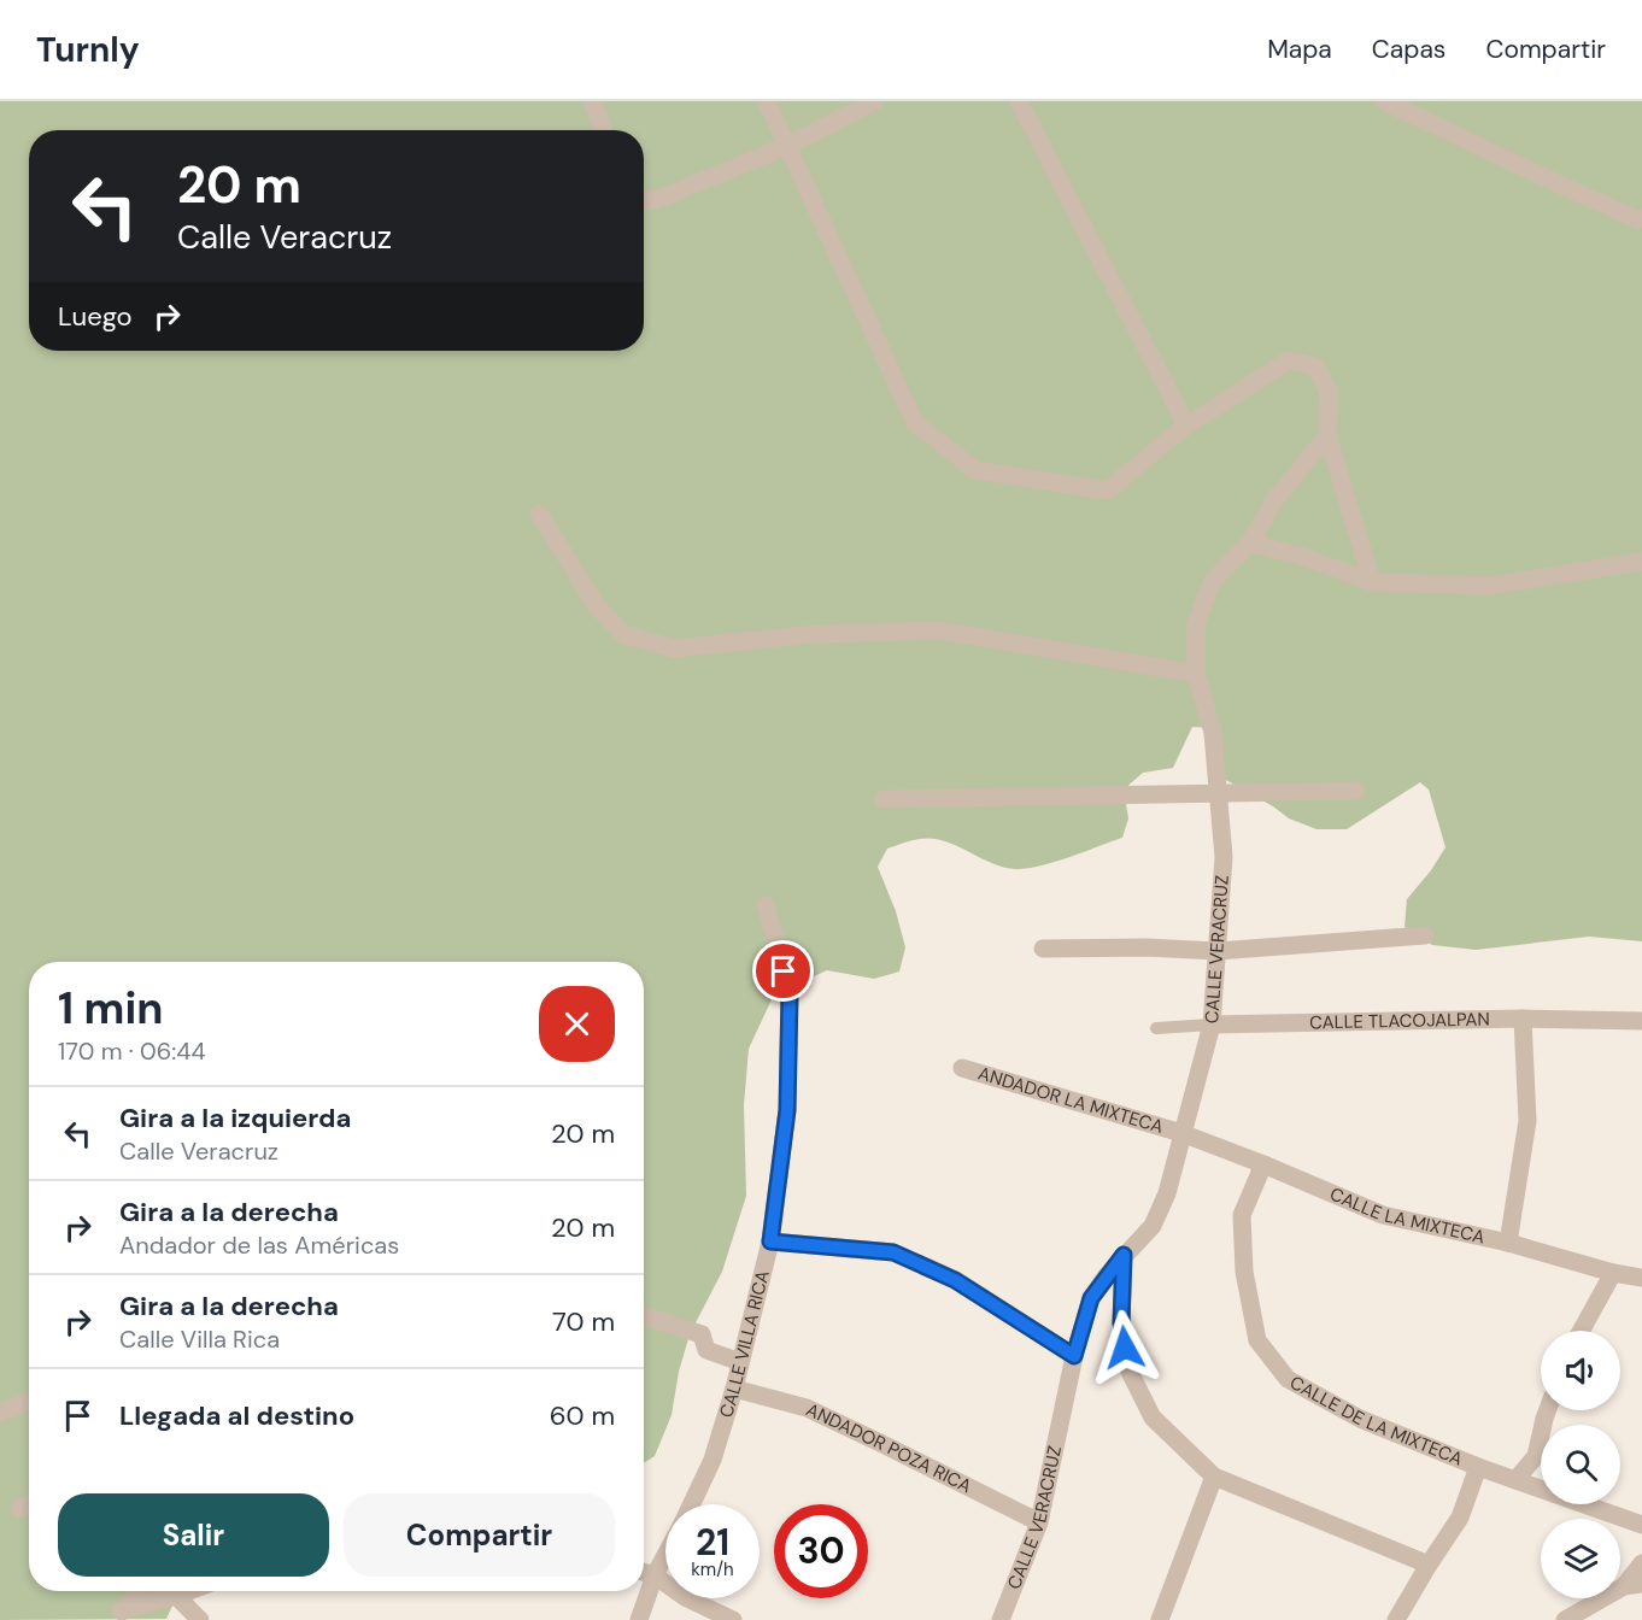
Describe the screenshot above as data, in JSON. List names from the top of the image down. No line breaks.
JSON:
{"streets":{"street":["CALLE VERACRUZ","CALLE TLACOJALPAN","ANDADOR LA MIXTECA","CALLE LA MIXTECA","CALLE VILLA RICA","CALLE DE LA MIXTECA","ANDADOR POZA RICA"]},"crossings":[["CALLE VERACRUZ","CALLE TLACOJALPAN"],["CALLE VERACRUZ","ANDADOR LA MIXTECA"],["CALLE VERACRUZ","CALLE LA MIXTECA"],["CALLE VERACRUZ","ANDADOR POZA RICA"],["ANDADOR LA MIXTECA","CALLE LA MIXTECA"],["CALLE LA MIXTECA","CALLE DE LA MIXTECA"],["CALLE VILLA RICA","ANDADOR POZA RICA"]],"page":{"header":"Turnly","nav":["Mapa","Capas","Compartir"],"turn":["20 m","Calle Veracruz"],"then":"Luego","heading":["1 min","170 m · 06:44"],"list":[{"name":"Gira a la izquierda","note":"Calle Veracruz","value":"20 m"},{"name":"Gira a la derecha","note":"Andador de las Américas","value":"20 m"},{"name":"Gira a la derecha","note":"Calle Villa Rica","value":"70 m"},{"name":"Llegada al destino","value":"60 m"}],"buttons":["Salir","Compartir"],"speed":"21 km/h","limit":"30"}}
